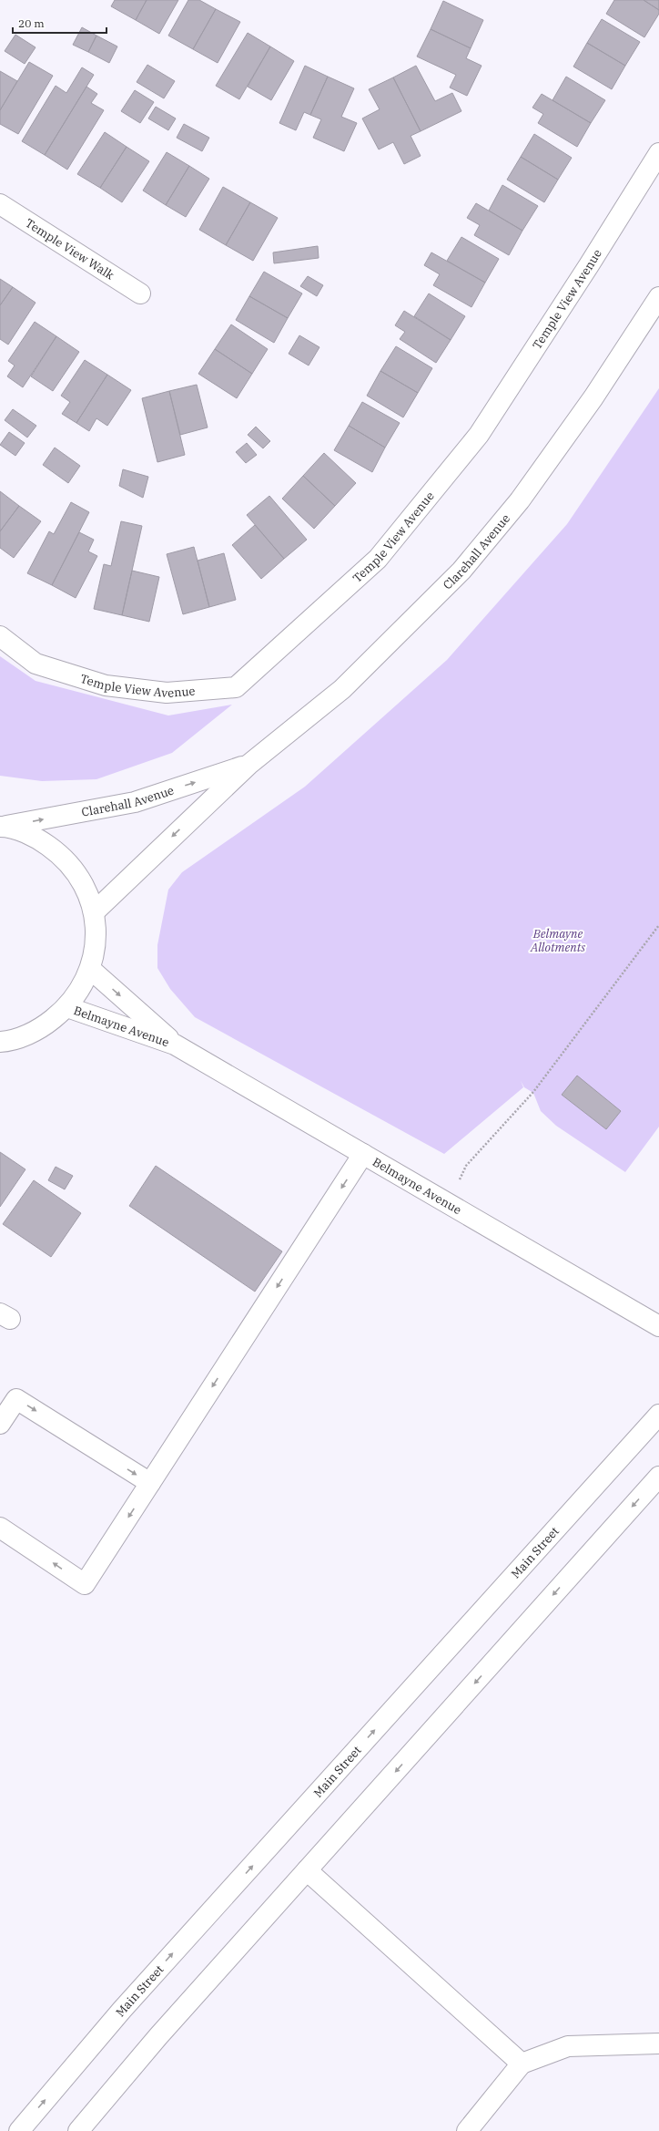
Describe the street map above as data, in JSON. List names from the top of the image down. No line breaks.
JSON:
{"streets":{"street":["Temple View Walk","Temple View Avenue","Clarehall Avenue","Belmayne Avenue","Main Street"]},"parks":["Belmayne Allotments"],"scale_bar":"20 m"}
